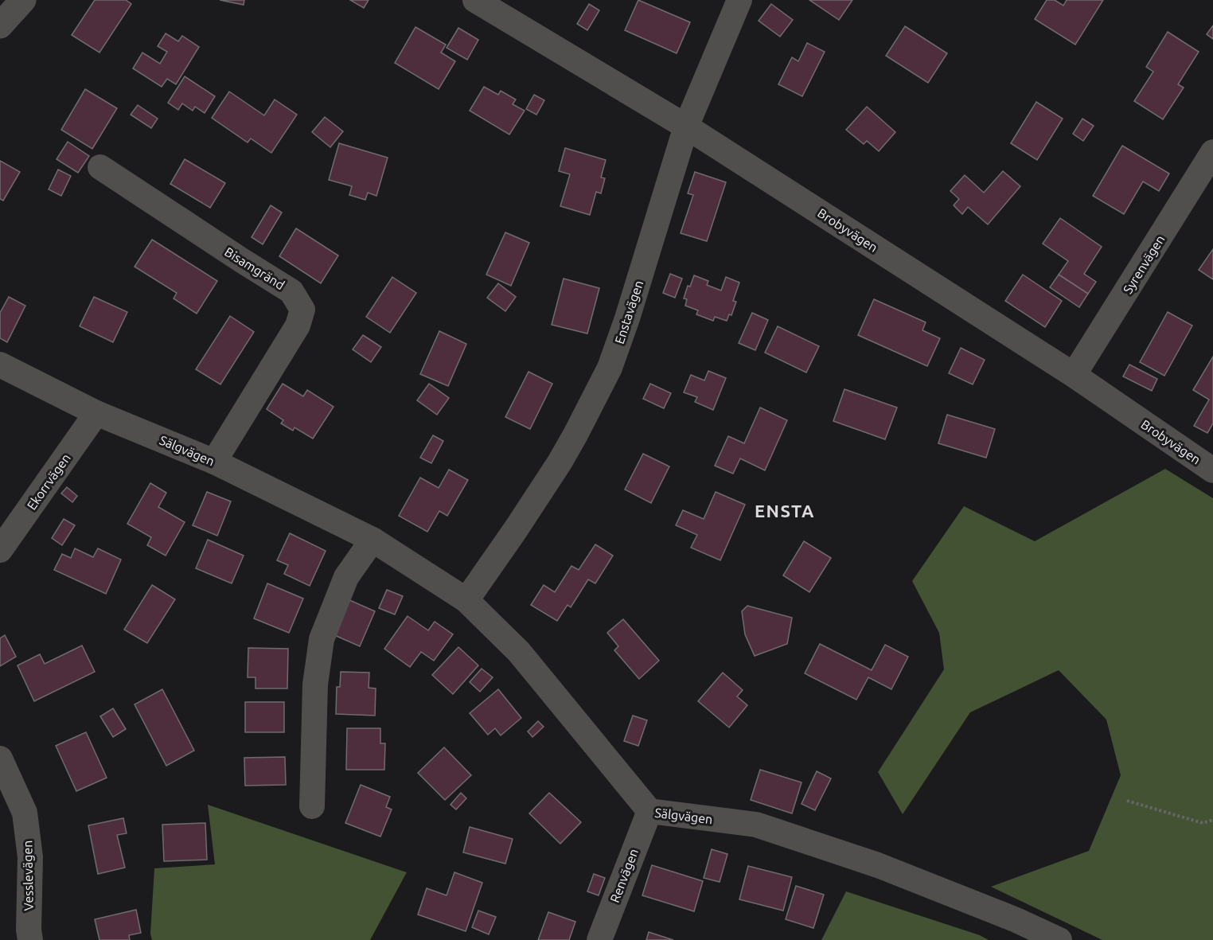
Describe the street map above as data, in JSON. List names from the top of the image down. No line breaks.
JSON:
{"streets":{"street":["Brobyvägen","Syrenvägen","Bisamgränd","Enstavägen","Sälgvägen","Ekorrvägen","Vesslevägen","Renvägen"]},"crossings":[["Brobyvägen","Syrenvägen"],["Brobyvägen","Enstavägen"],["Bisamgränd","Sälgvägen"],["Enstavägen","Sälgvägen"],["Sälgvägen","Ekorrvägen"],["Sälgvägen","Renvägen"]],"districts":["ENSTA"]}
